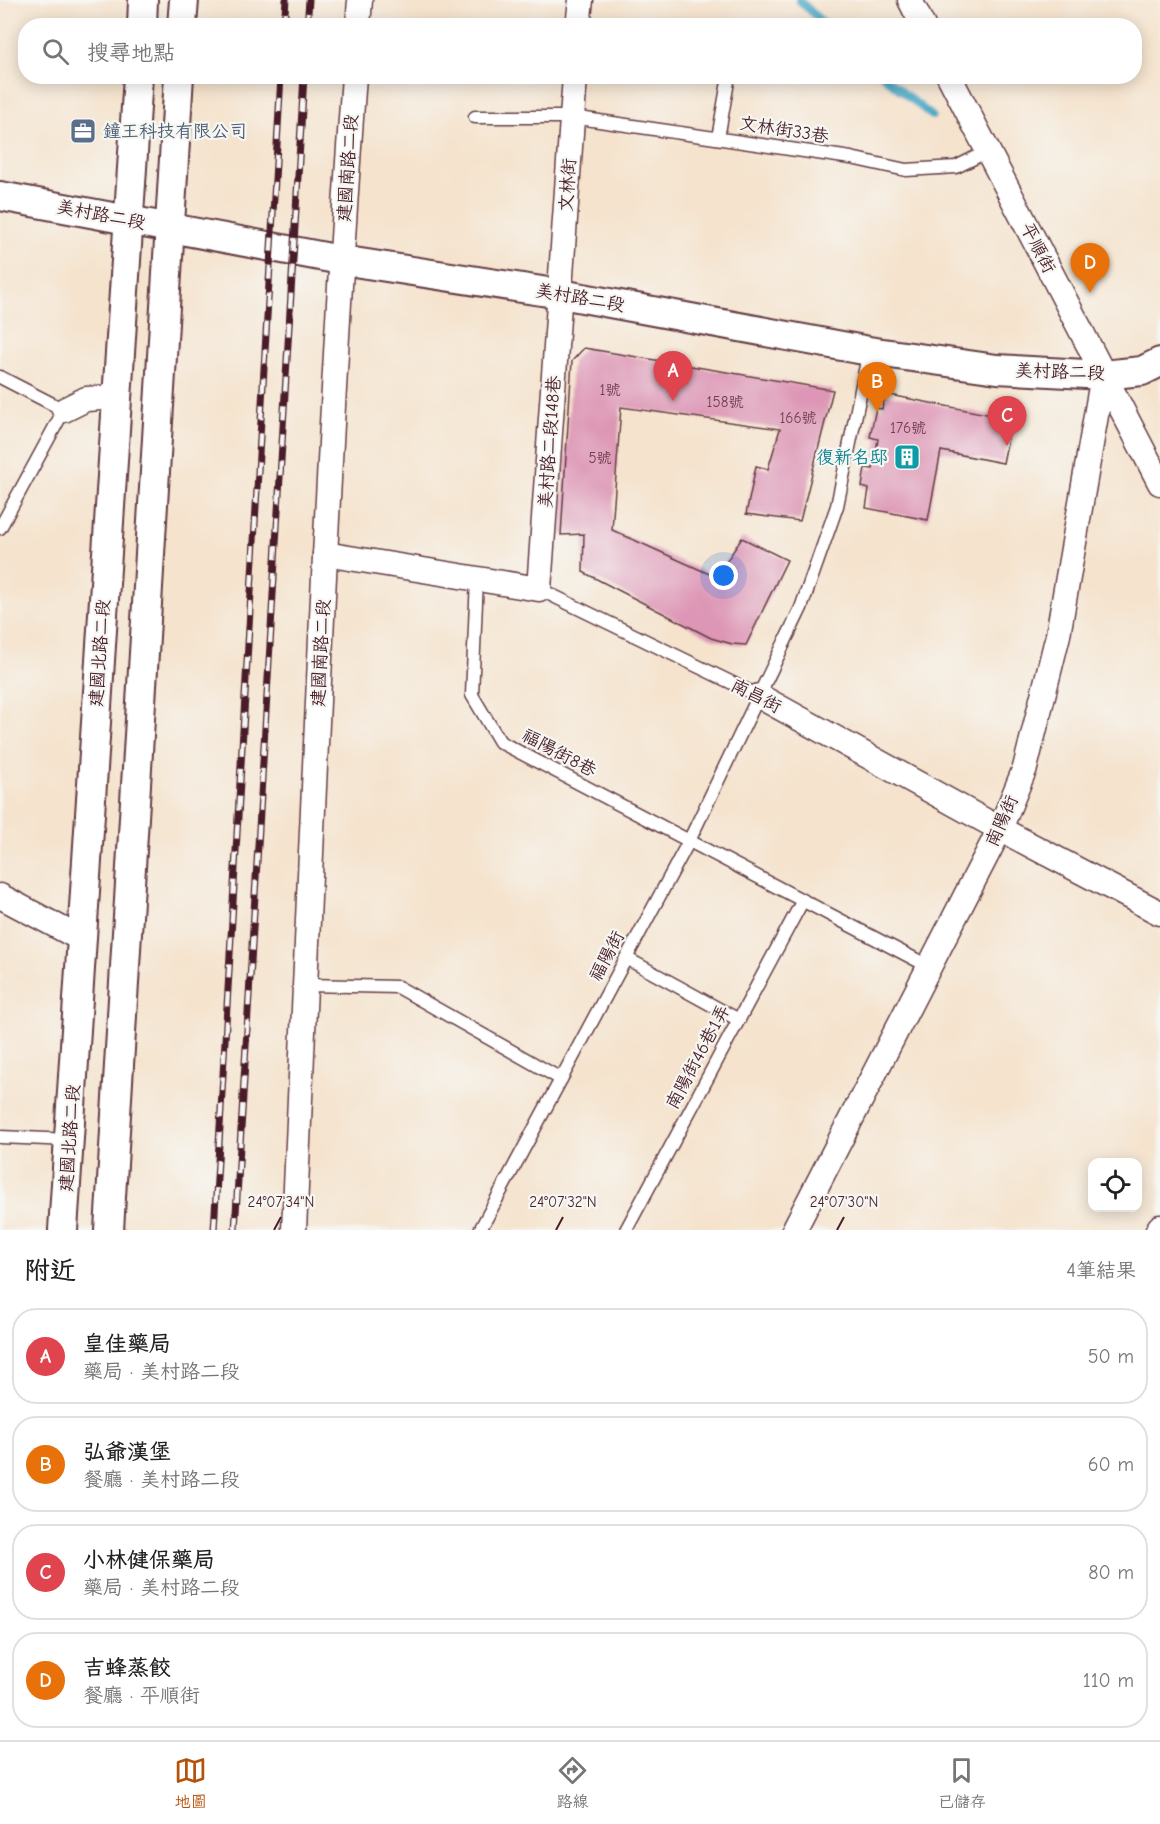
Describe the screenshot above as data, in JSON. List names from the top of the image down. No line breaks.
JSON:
{"streets":{"street":["建國南路二段","文林街","美村路二段","平順街","美村路二段148巷","建國北路二段","南昌街","南陽街"],"lane":["文林街33巷","福陽街8巷","福陽街","南陽街46巷1弄"]},"crossings":[["文林街33巷","文林街"],["文林街33巷","平順街"],["建國南路二段","美村路二段"],["建國南路二段","南昌街"],["文林街","美村路二段"],["文林街","美村路二段148巷"],["美村路二段","平順街"],["美村路二段","美村路二段148巷"],["美村路二段","建國北路二段"],["美村路二段","南陽街"],["美村路二段","福陽街"],["平順街","南陽街"],["美村路二段148巷","南昌街"],["南昌街","福陽街8巷"],["南昌街","南陽街"],["南昌街","福陽街"],["福陽街8巷","南陽街"],["福陽街8巷","福陽街"],["福陽街8巷","南陽街46巷1弄"]],"places":{"office":["鐘王科技有限公司"],"building":["復新名邸"]},"house_numbers":["1號","158號","166號","176號","5號"],"page":{"search":"搜尋地點","pins":["D","A","B","C"],"heading":["附近","4筆結果"],"list":[{"mark":"A","name":"皇佳藥局","note":"藥局 · 美村路二段","value":"50 m"},{"mark":"B","name":"弘爺漢堡","note":"餐廳 · 美村路二段","value":"60 m"},{"mark":"C","name":"小林健保藥局","note":"藥局 · 美村路二段","value":"80 m"},{"mark":"D","name":"吉蜂蒸餃","note":"餐廳 · 平順街","value":"110 m"}],"nav":["地圖","路線","已儲存"]},"coordinates":["24°07'34\"N","24°07'32\"N","24°07'30\"N"]}
